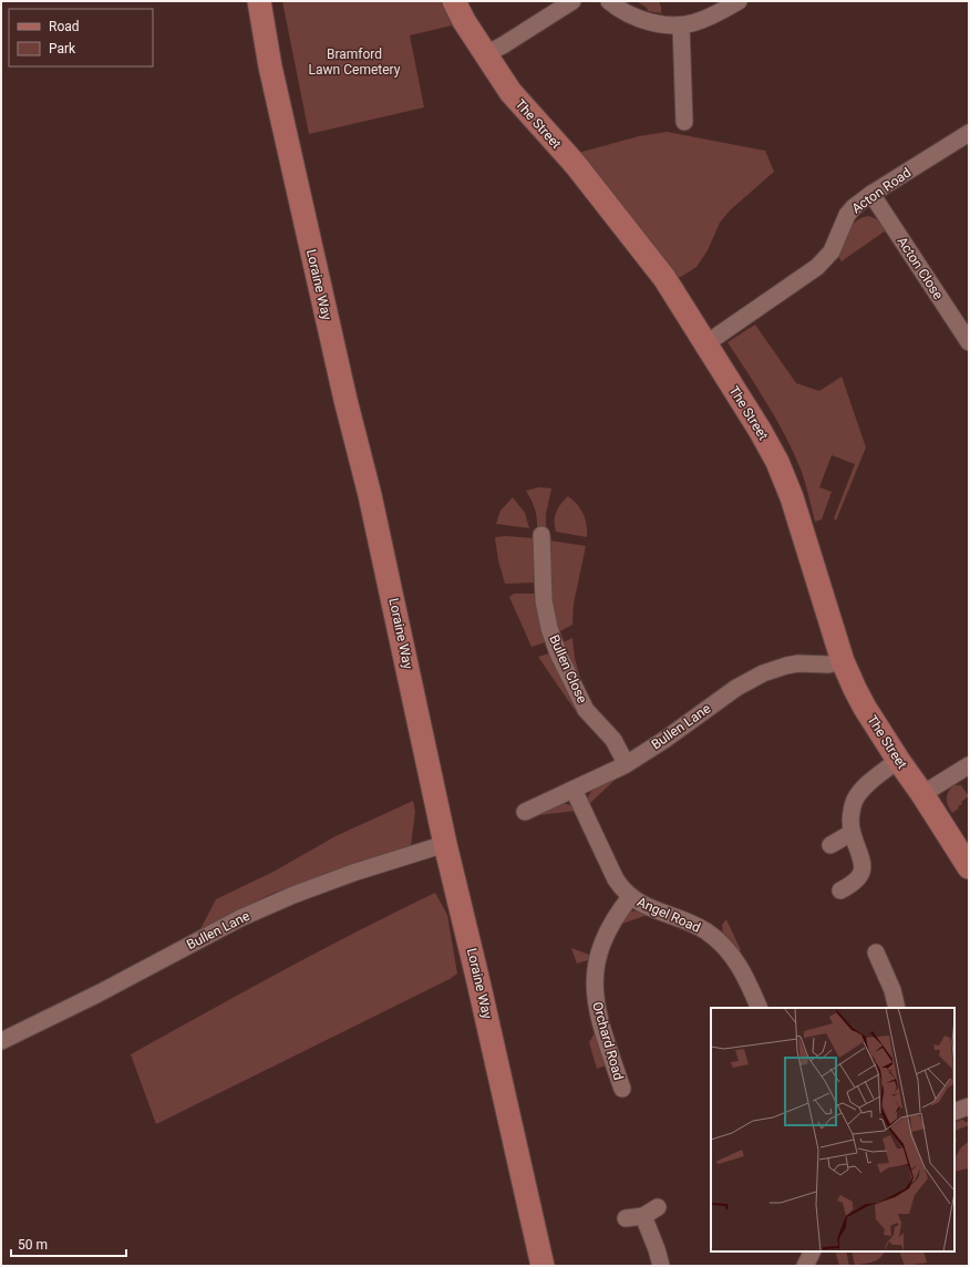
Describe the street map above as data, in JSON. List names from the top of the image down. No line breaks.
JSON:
{"streets":{"main road":["The Street","Loraine Way"],"street":["Acton Road","Acton Close","Bullen Close","Bullen Lane","Angel Road","Orchard Road"]},"crossings":[["The Street","Acton Road"],["The Street","Bullen Lane"],["Acton Road","Acton Close"],["Loraine Way","Bullen Lane"],["Bullen Close","Bullen Lane"],["Bullen Lane","Angel Road"],["Angel Road","Orchard Road"]],"parks":["Bramford Lawn Cemetery"],"legend":["Road","Park"],"scale_bar":"50 m"}
